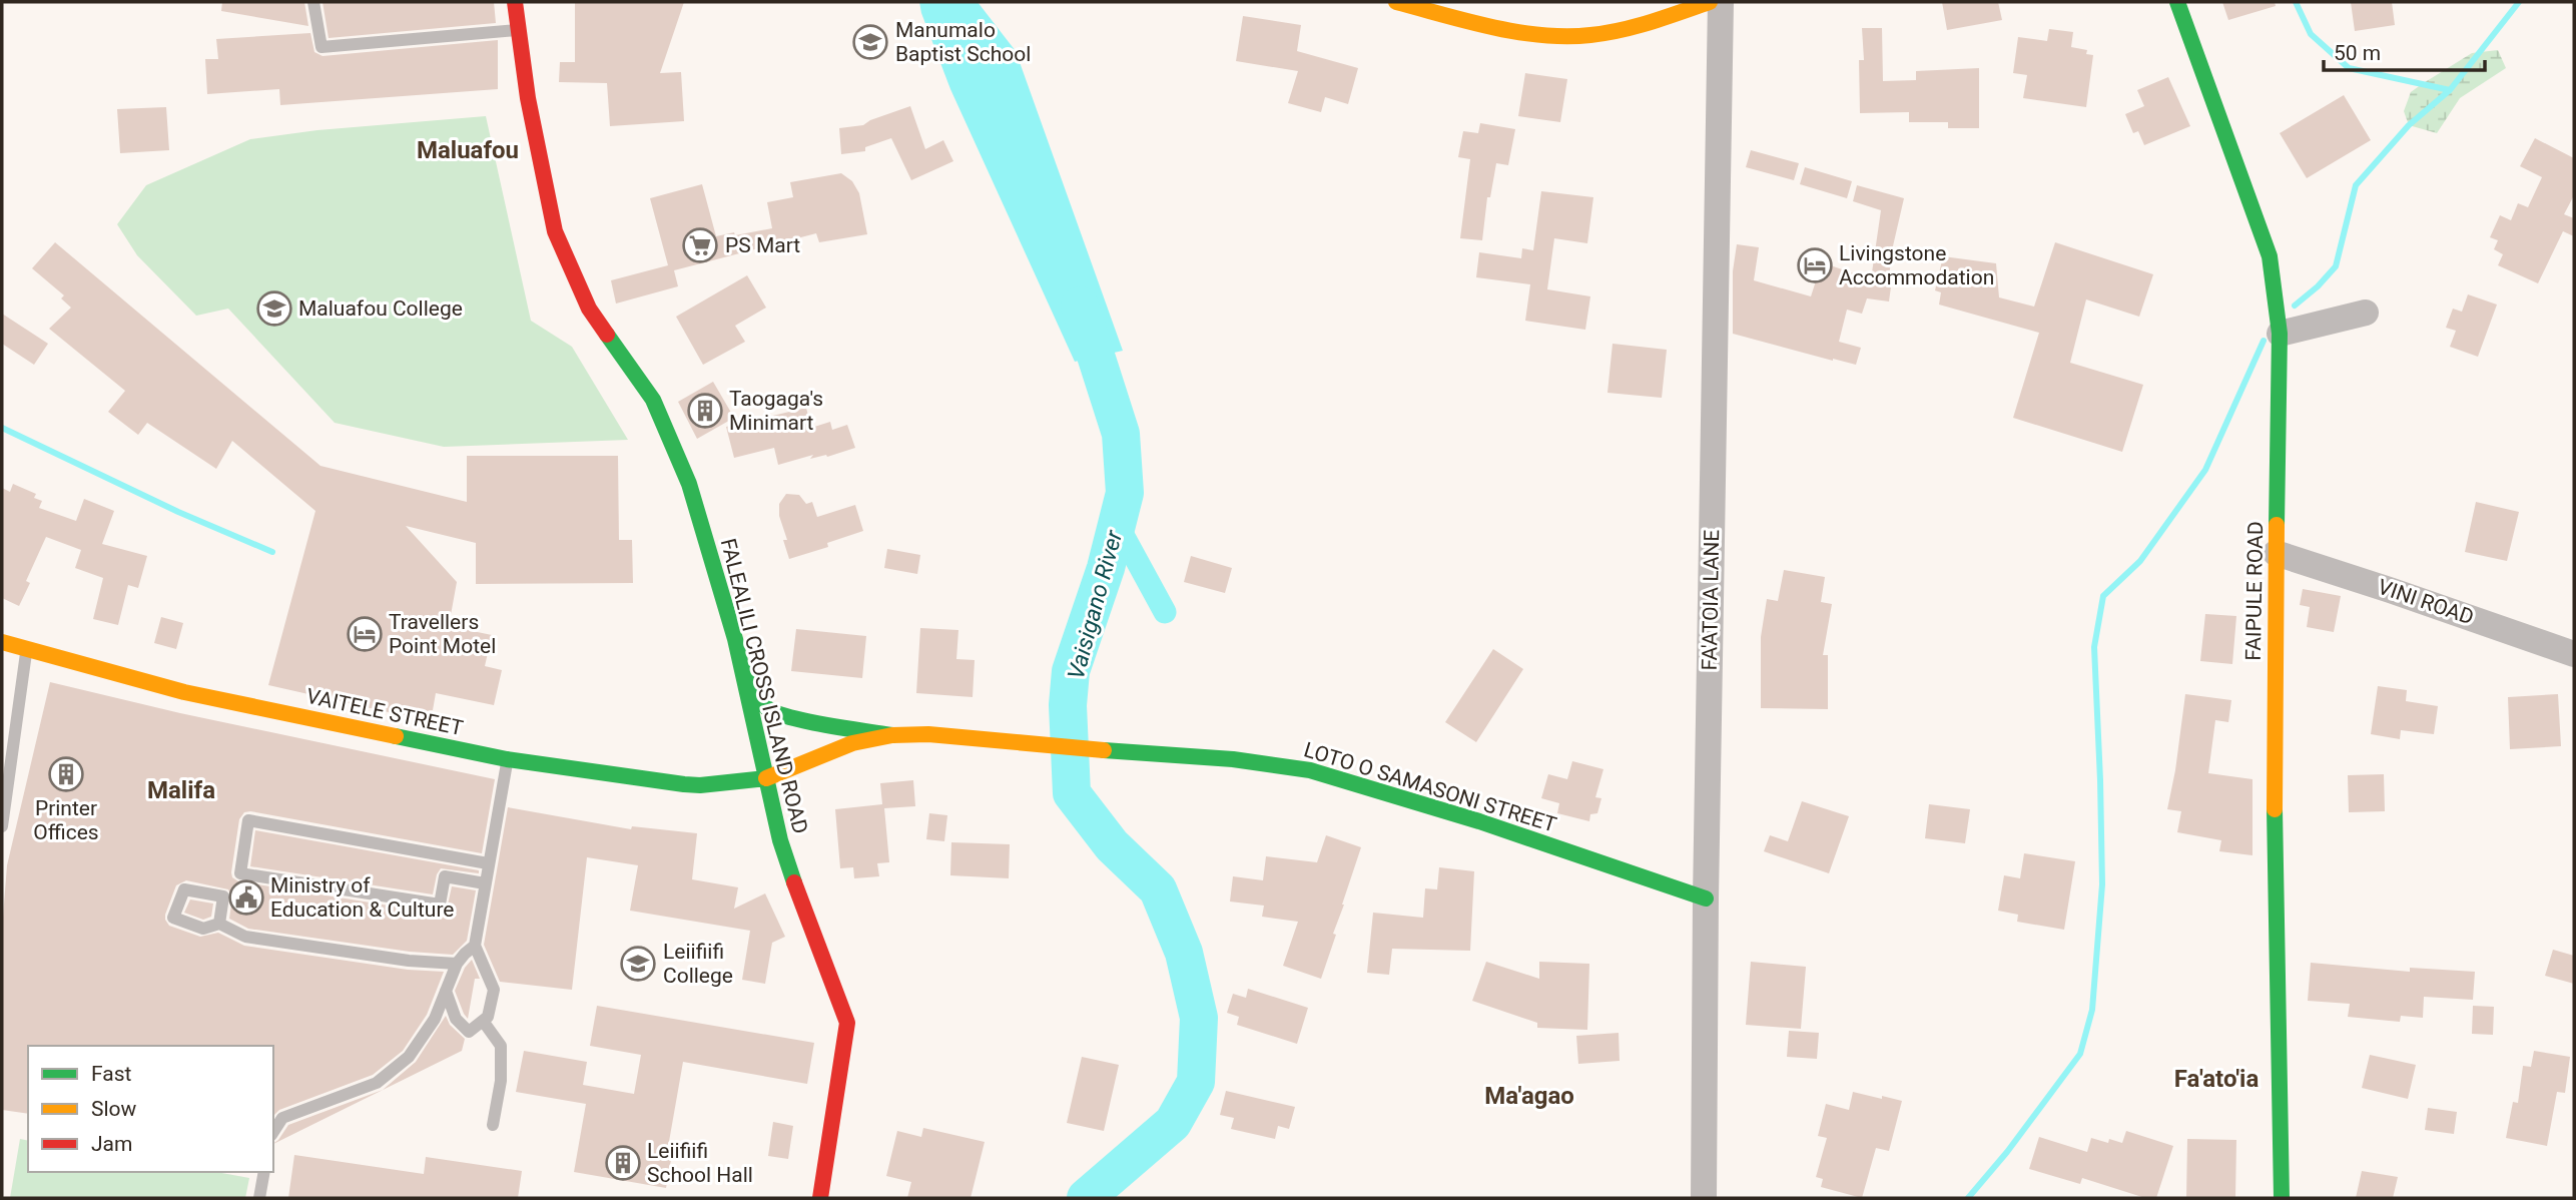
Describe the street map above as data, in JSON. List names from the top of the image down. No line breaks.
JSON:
{"streets":{"main road":["FAIPULE ROAD","FALEALILI CROSS ISLAND ROAD","VAITELE STREET","LOTO O SAMASONI STREET"],"street":["FA'ATOIA LANE","VINI ROAD"]},"crossings":[["FAIPULE ROAD","VINI ROAD"],["FA'ATOIA LANE","LOTO O SAMASONI STREET"],["FALEALILI CROSS ISLAND ROAD","VAITELE STREET"]],"districts":["Maluafou","Malifa","Fa'ato'ia","Ma'agao"],"water":["Vaisigano River"],"places":{"school or university":["Manumalo Baptist School","Maluafou College","Leiifiifi College"],"supermarket":["PS Mart"],"hotel":["Livingstone Accommodation","Travellers Point Motel"],"building":["Taogaga's Minimart","Printer Offices","Leiifiifi School Hall"],"public building":["Ministry of Education & Culture"]},"legend":["Fast","Slow","Jam"],"scale_bar":"50 m"}
